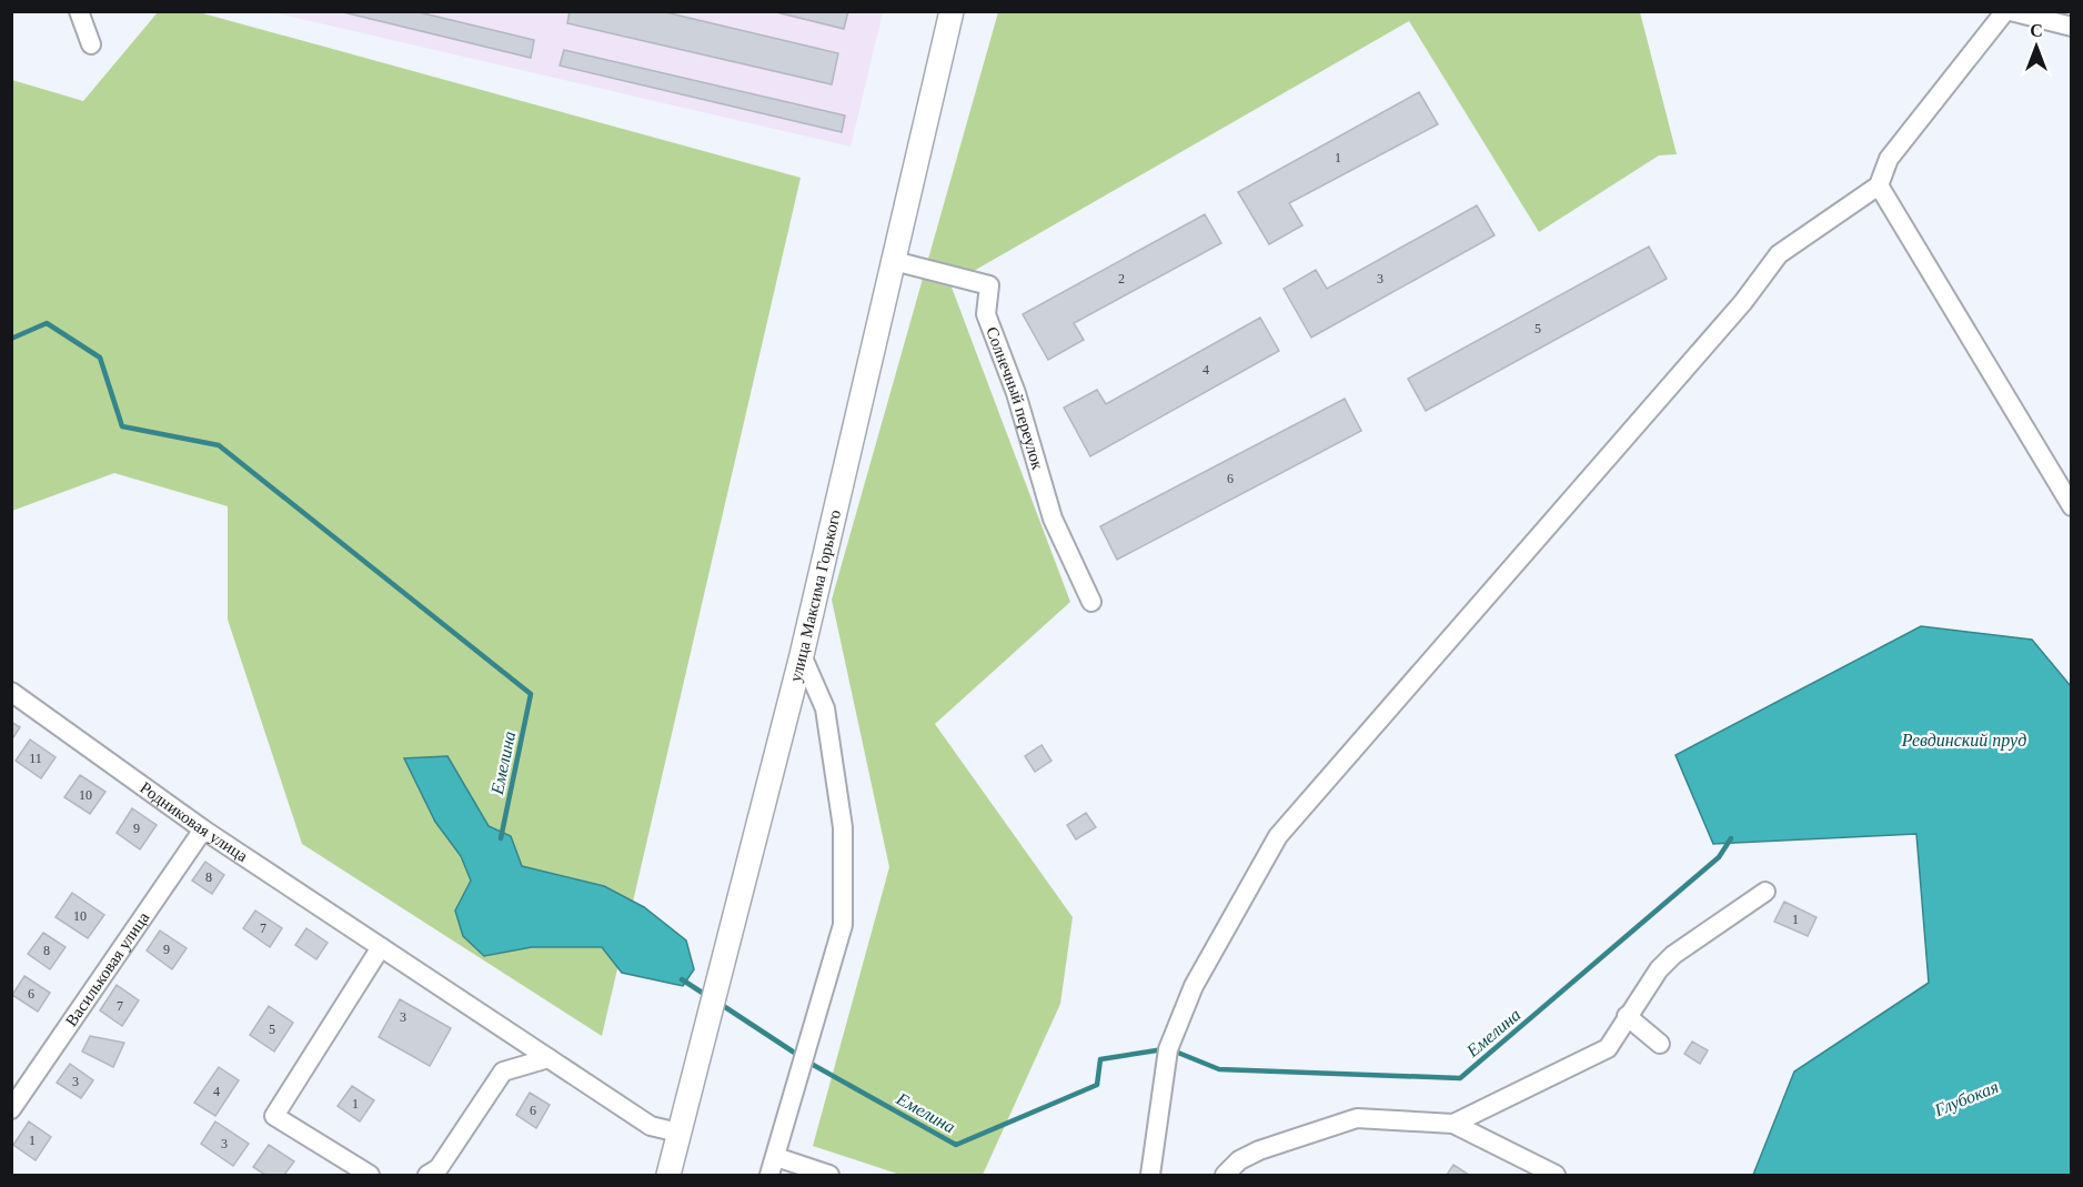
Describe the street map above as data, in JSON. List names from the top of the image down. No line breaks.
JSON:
{"streets":{"main road":["улица Максима Горького"],"street":["Солнечный переулок","Родниковая улица","Васильковая улица"]},"crossings":[["Солнечный переулок","улица Максима Горького"],["улица Максима Горького","Родниковая улица"],["Родниковая улица","Васильковая улица"]],"water":["Ревдинский пруд","Емелина","Глубокая"],"house_numbers":["1","2","3","5","4","6","11","10","9","8","10","1","7","9","8","6","7","3","5","3","4","1","6","1","3"],"north":"top"}
